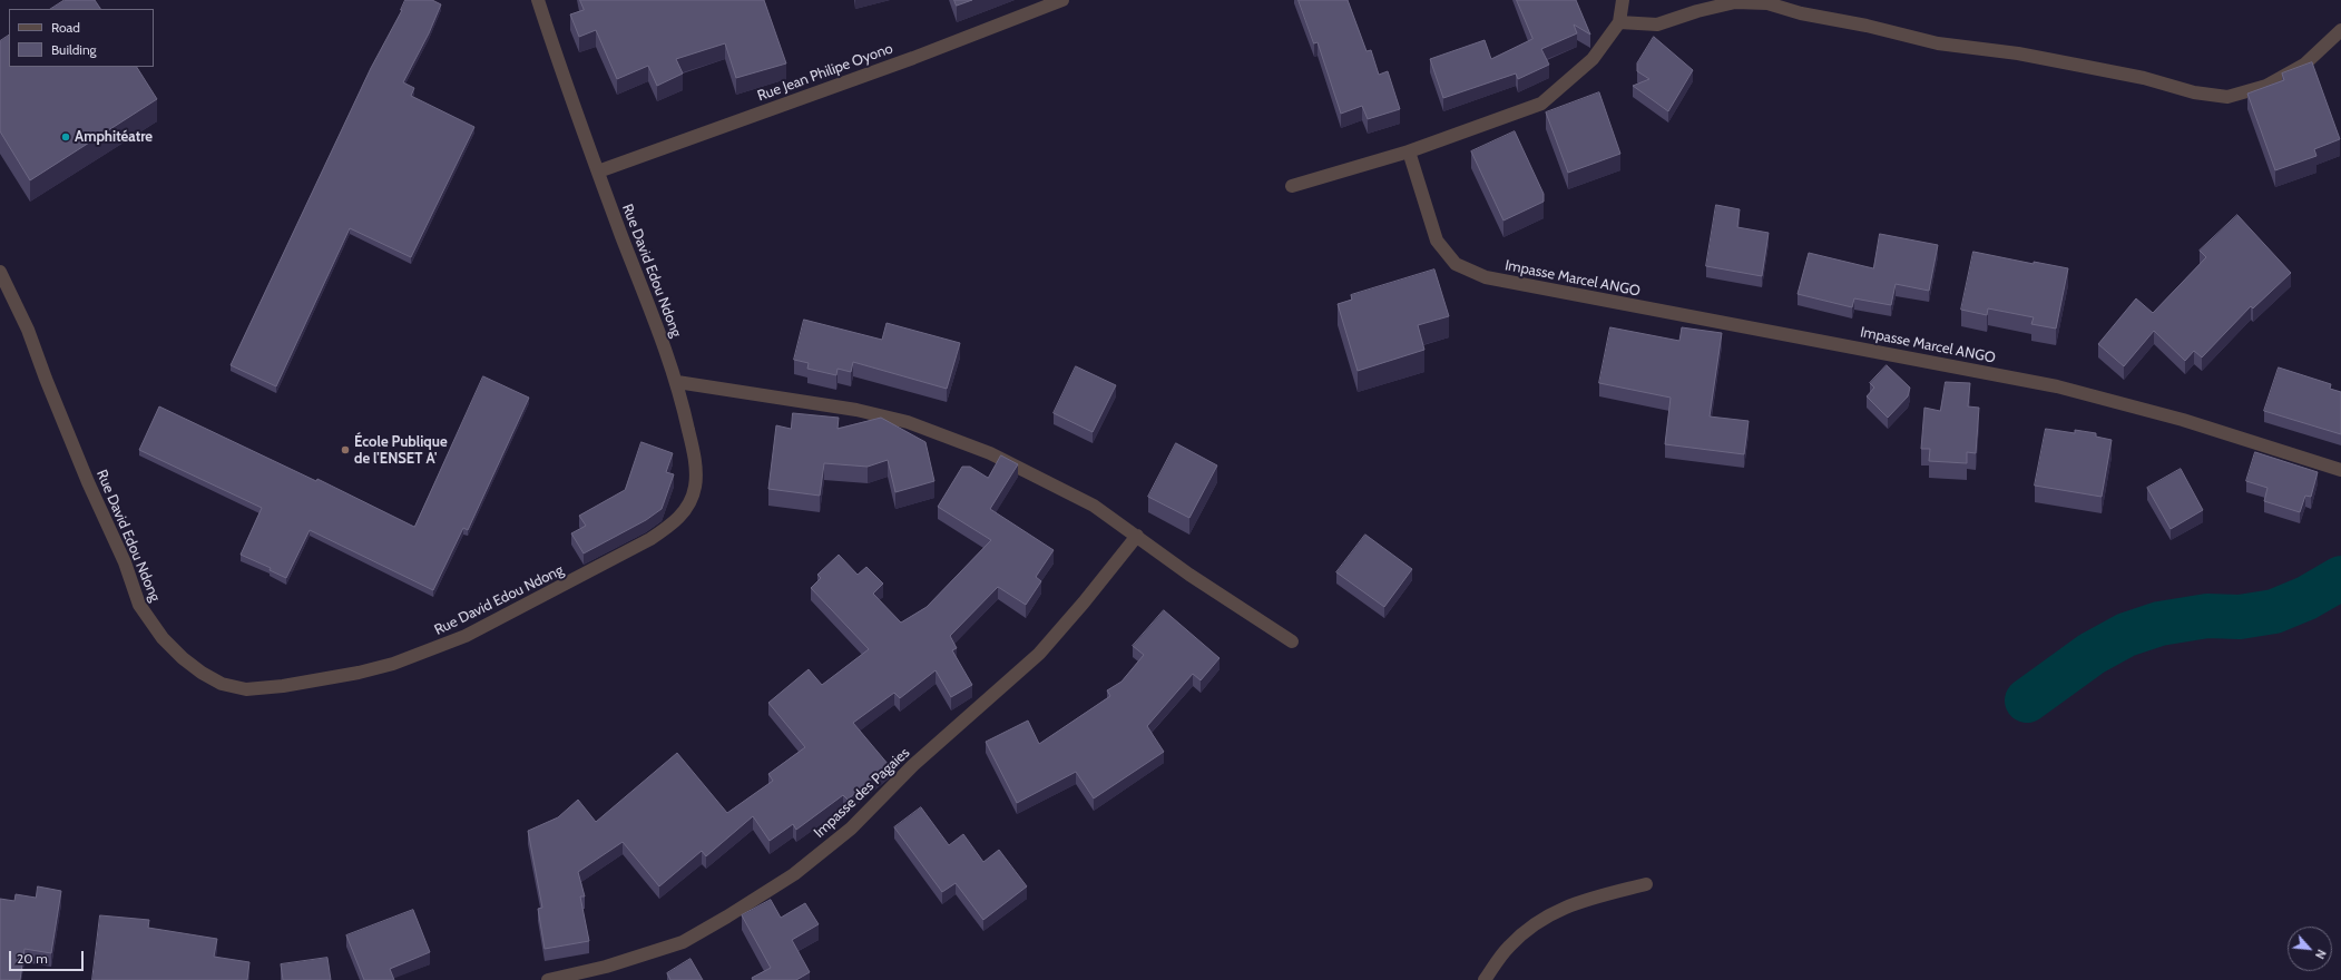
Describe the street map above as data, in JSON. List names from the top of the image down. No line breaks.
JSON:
{"streets":{"street":["Rue Jean Philipe Oyono","Rue David Edou Ndong","Impasse Marcel ANGO","Impasse des Pagaies"]},"crossings":[["Rue Jean Philipe Oyono","Rue David Edou Ndong"]],"places":["Amphitéatre","École Publique de l'ENSET A'"],"legend":["Road","Building"],"scale_bar":"20 m","north":"bottom right"}
